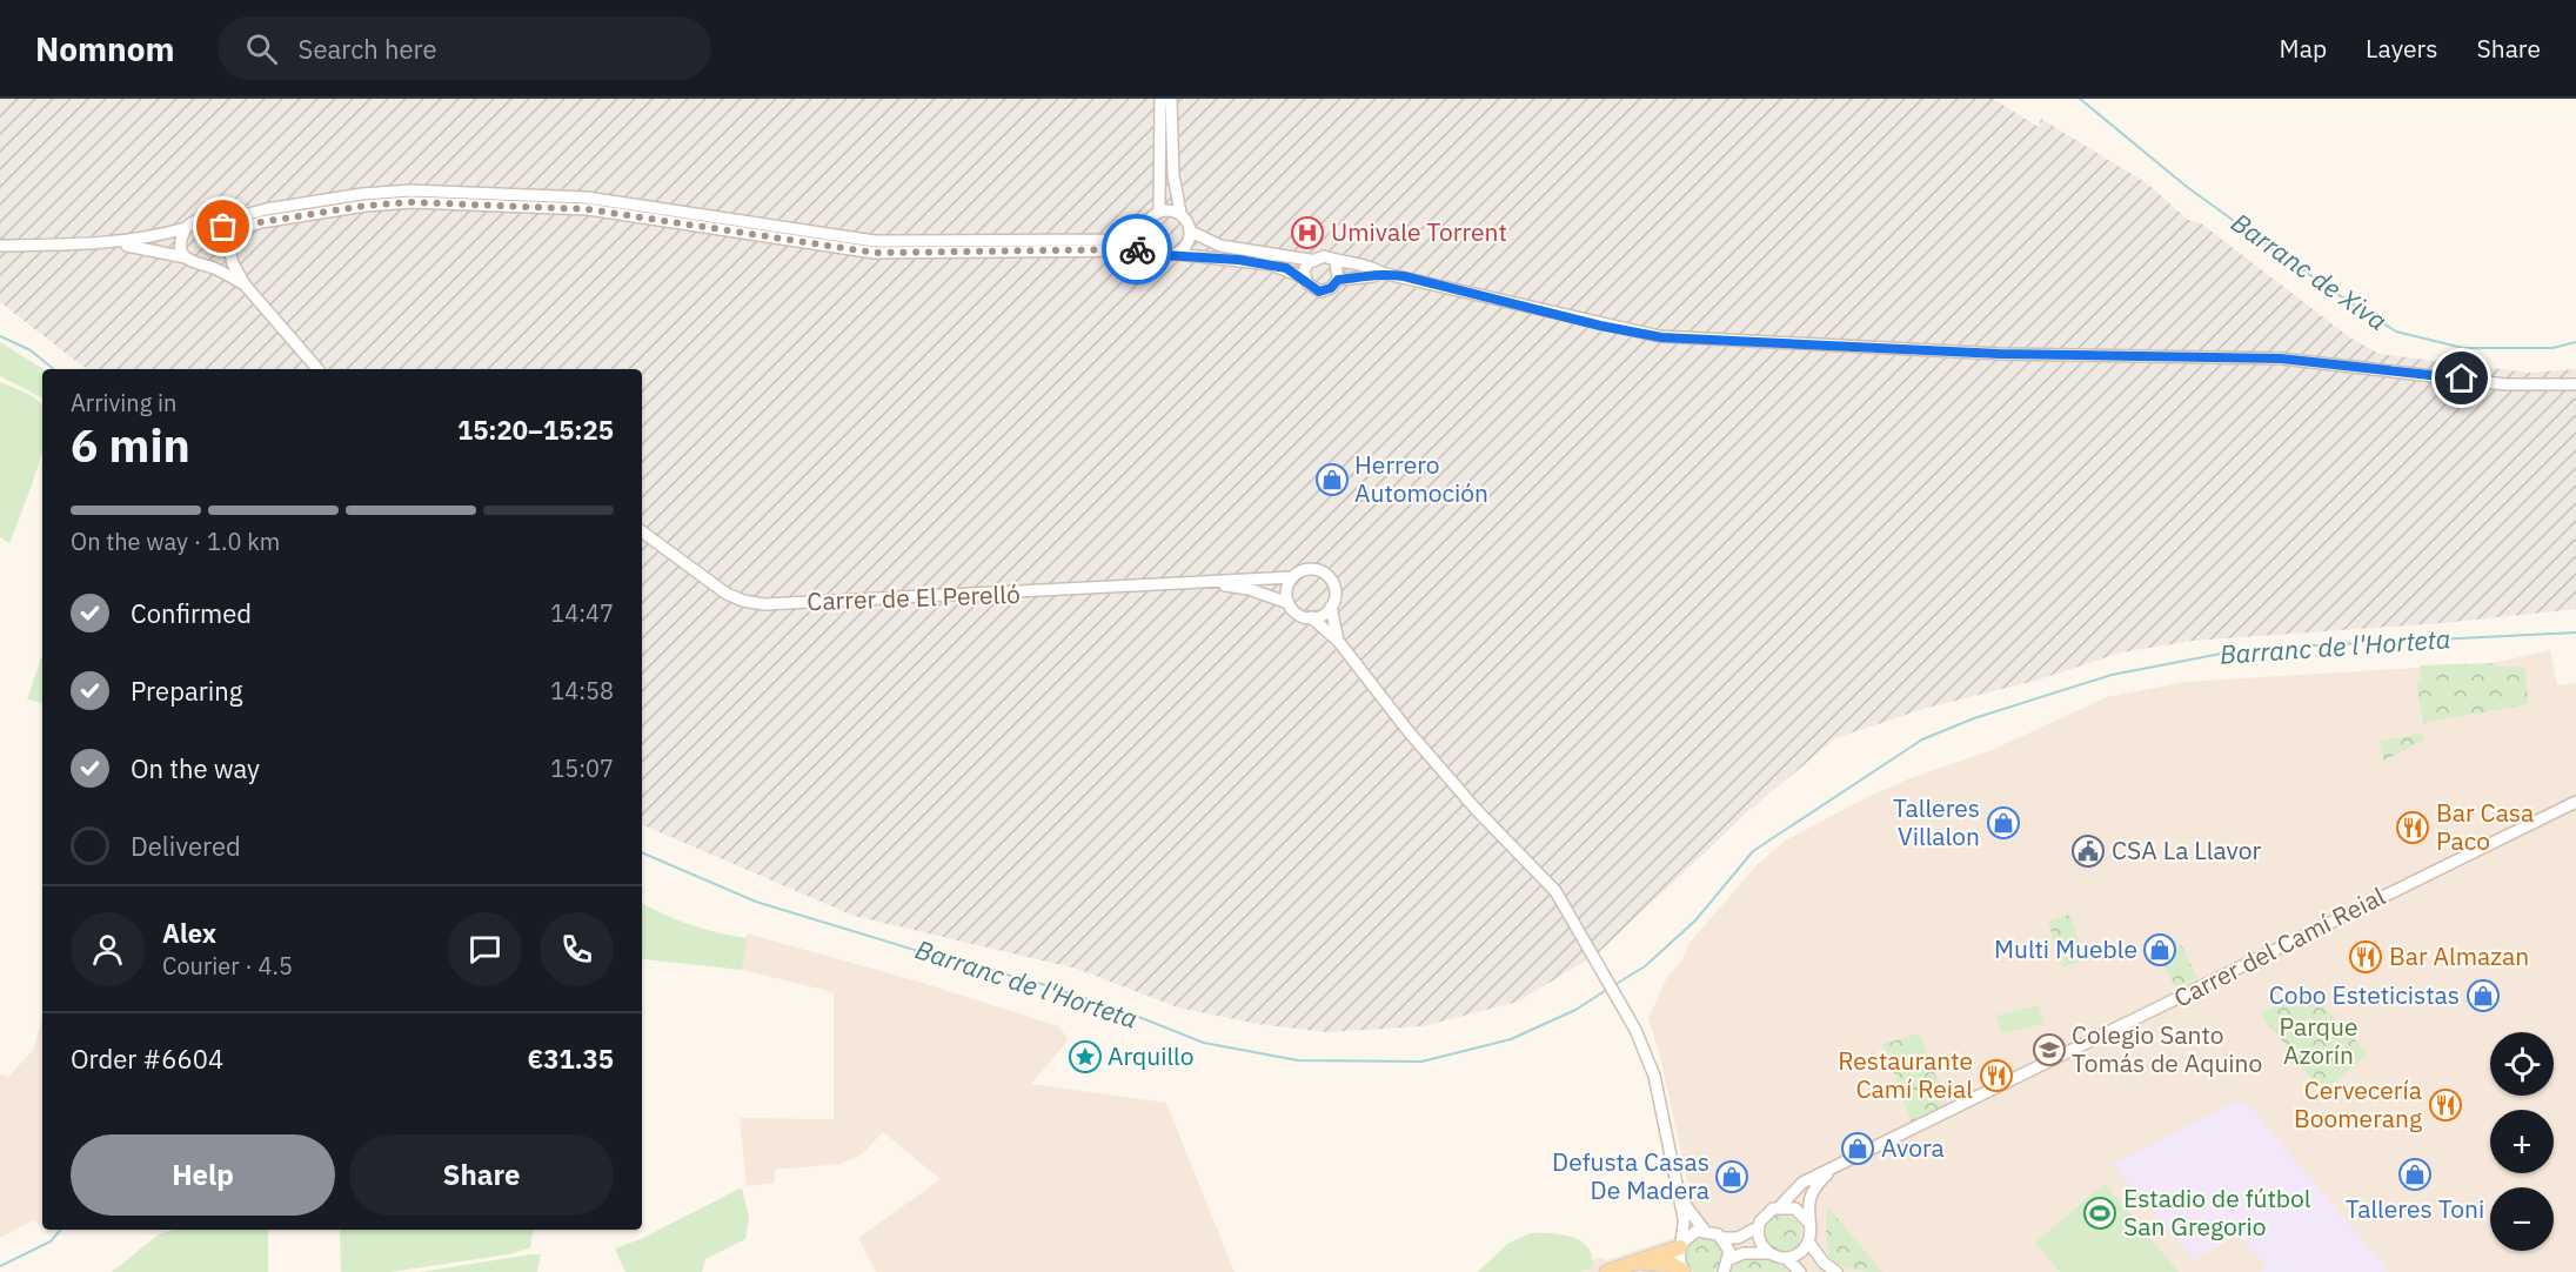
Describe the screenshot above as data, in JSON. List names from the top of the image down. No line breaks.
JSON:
{"streets":{"street":["Carrer de El Perelló","Carrer del Camí Reial"]},"water":["Barranc de Xiva","Barranc de l'Horteta"],"parks":["Parque Azorín"],"places":{"hospital":["Umivale Torrent"],"shop":["Herrero Automoción","Talleres Villalon","Multi Mueble","Cobo Esteticistas","Avora","Talleres Toni","Defusta Casas De Madera"],"restaurant":["Bar Casa Paco","Bar Almazan","Restaurante Camí Reial","Cervecería Boomerang"],"public building":["CSA La Llavor"],"school or university":["Colegio Santo Tomás de Aquino"],"place":["Arquillo"],"sports":["Estadio de fútbol San Gregorio"]},"page":{"header":"Nomnom","search":"Search here","nav":["Map","Layers","Share"],"heading":["6 min","Arriving in","15:20–15:25"],"panel":["Alex","Courier · 4.5","Order #6604","€31.35"],"bar":"On the way · 1.0 km","list":[["Confirmed","14:47"],["Preparing","14:58"],["On the way","15:07"],"Delivered"],"map_buttons":["+","−"],"buttons":["Help","Share"]}}
